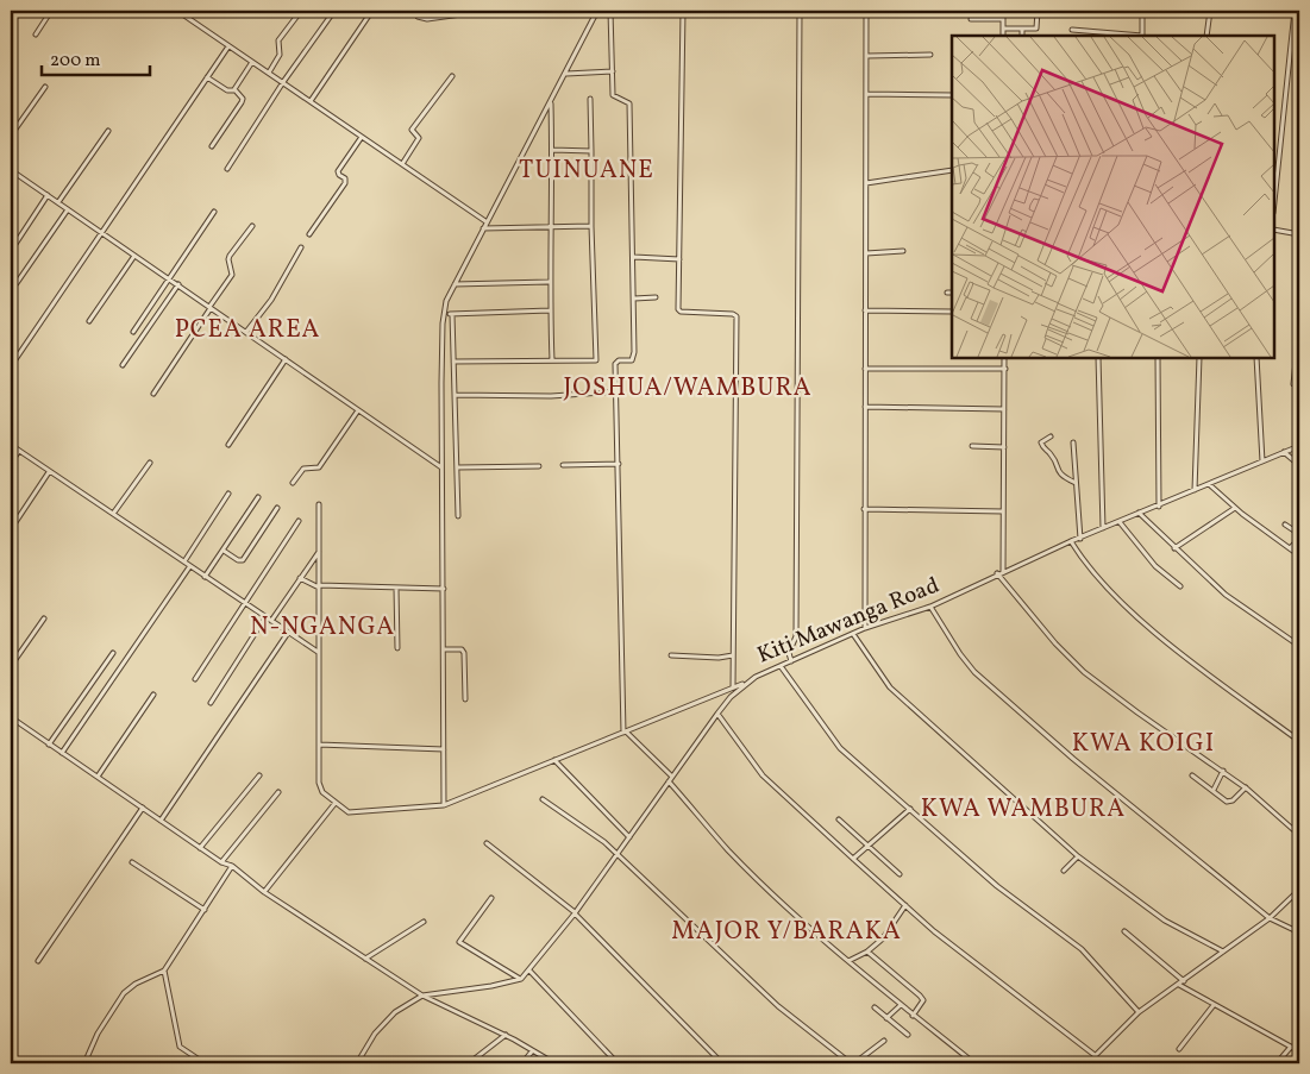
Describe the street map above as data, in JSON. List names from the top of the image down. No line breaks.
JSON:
{"streets":{"street":["Kiti Mawanga Road"]},"districts":["TUINUANE","PCEA AREA","JOSHUA/WAMBURA","N-NGANGA","KWA KOIGI","KWA WAMBURA","MAJOR Y/BARAKA"],"scale_bar":"200 m"}
